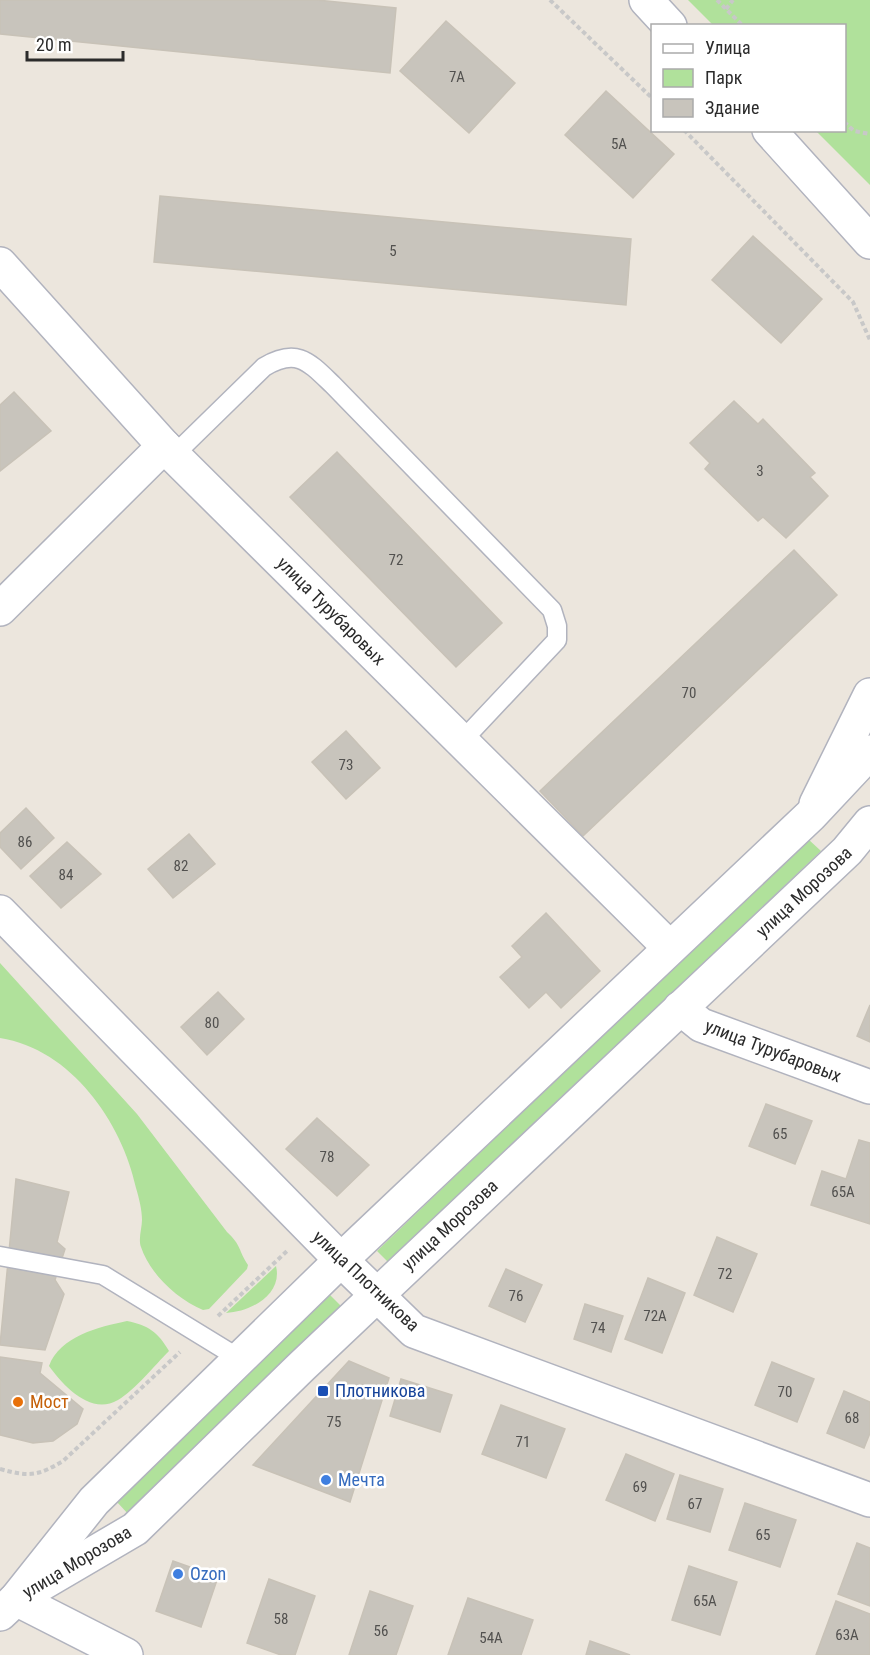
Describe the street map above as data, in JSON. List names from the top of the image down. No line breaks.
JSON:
{"streets":{"street":["улица Турубаровых","улица Морозова","улица Плотникова"]},"crossings":[["улица Турубаровых","улица Морозова"],["улица Морозова","улица Плотникова"]],"places":{"transit":["Плотникова"],"other":["Мост","Мечта","Ozon"]},"house_numbers":["7А","5А","5","3","72","70","73","86","82","84","80","65","78","65А","72","76","72А","74","70","68","75","71","69","67","65","65А","58","56","63А","54А"],"legend":["Улица","Парк","Здание"],"scale_bar":"20 m"}
